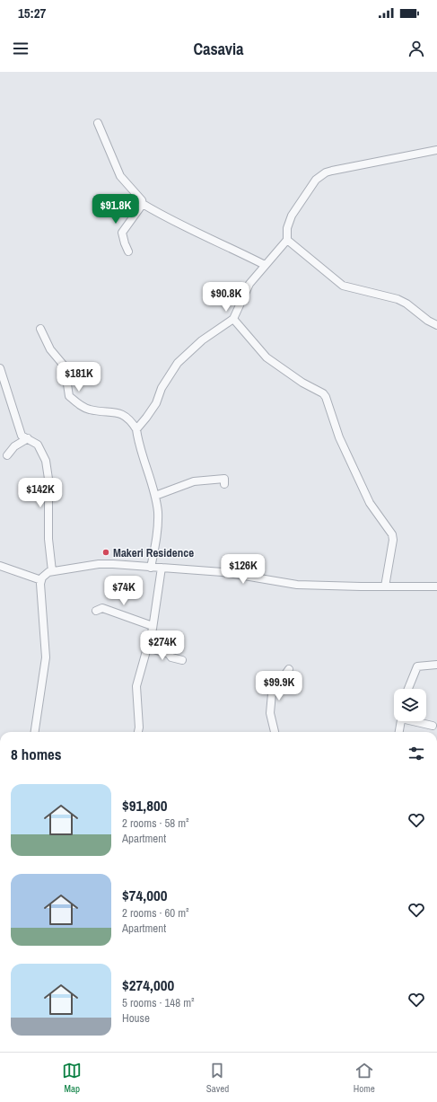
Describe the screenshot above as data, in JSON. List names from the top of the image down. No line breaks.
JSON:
{"places":["Makeri Residence"],"page":{"status":"15:27","header":"Casavia","price":["$91.8K","$90.8K","$181K","$142K","$126K","$74K","$274K","$99.9K"],"heading":"8 homes","list":[{"name":"$91,800","note":"2 rooms · 58 m² · Apartment"},{"name":"$74,000","note":"2 rooms · 60 m² · Apartment"},{"name":"$274,000","note":"5 rooms · 148 m² · House"}],"tabs":["Map","Saved","Home"]}}
